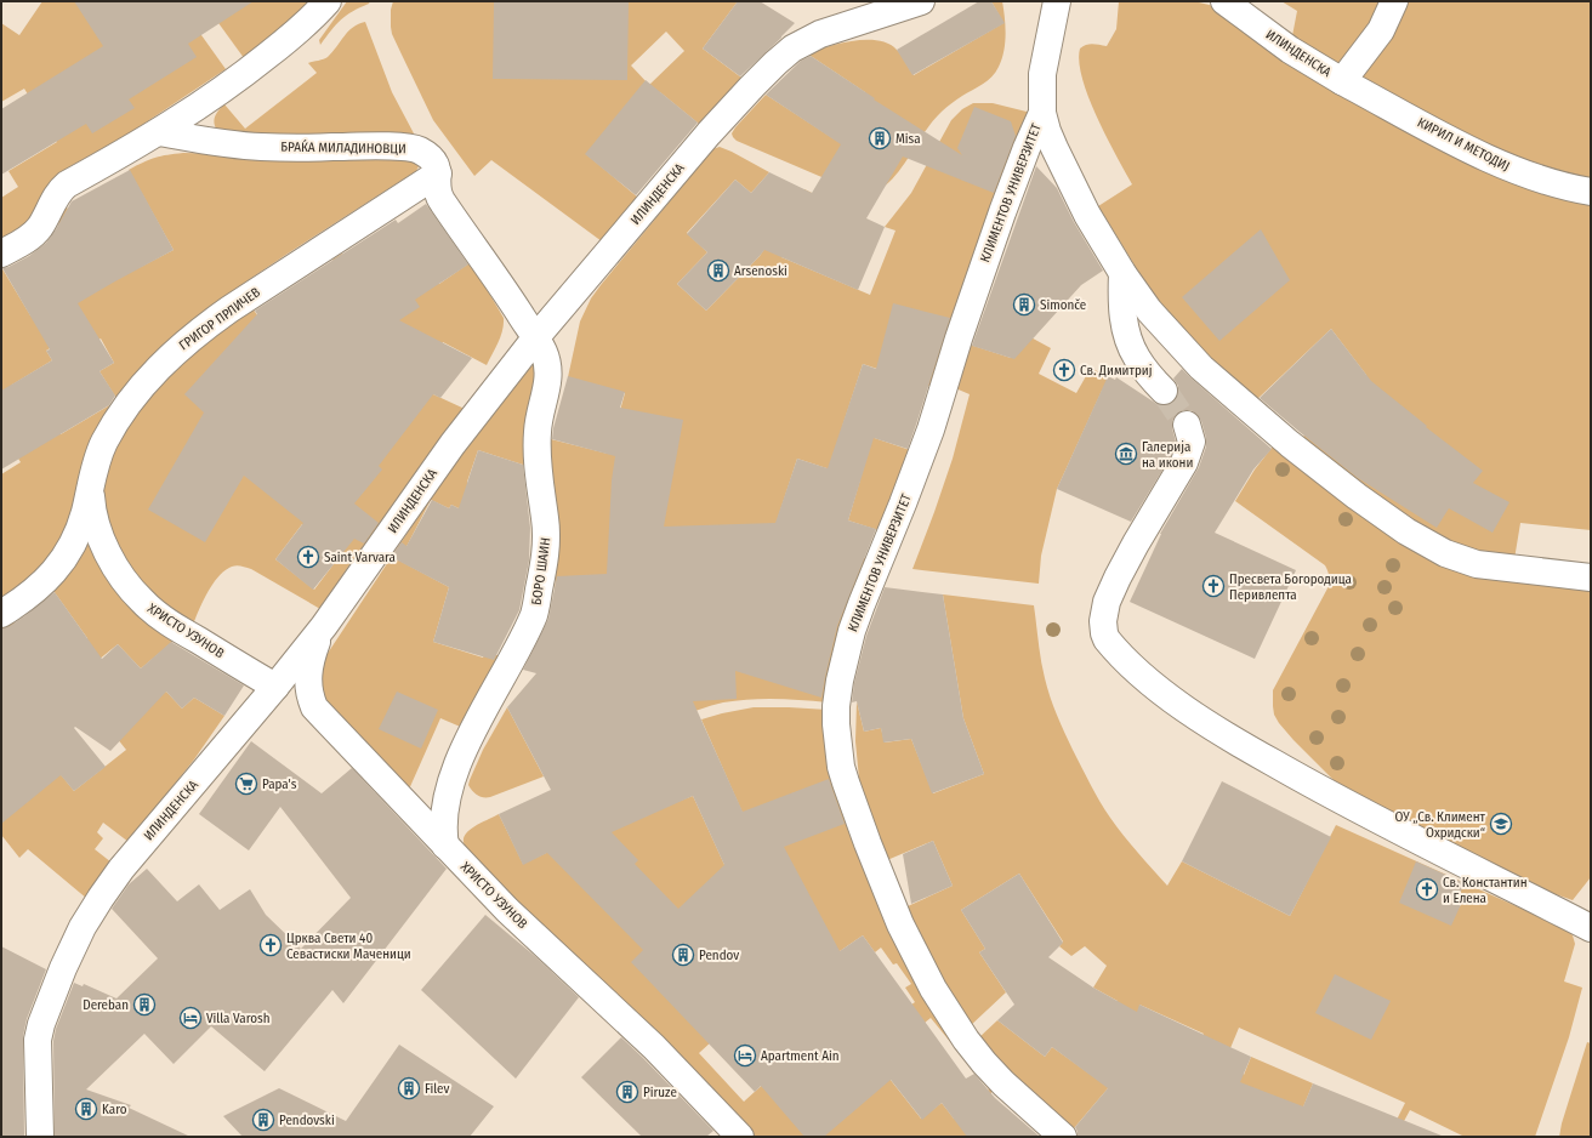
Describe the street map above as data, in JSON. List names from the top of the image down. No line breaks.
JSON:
{"streets":{"street":["ИЛИНДЕНСКА","КИРИЛ И МЕТОДИЈ","БРАЌА МИЛАДИНОВЦИ","КЛИМЕНТОВ УНИВЕРЗИТЕТ","ГРИГОР ПРЛИЧЕВ","БОРО ШАИН","ХРИСТО УЗУНОВ"]},"crossings":[["ИЛИНДЕНСКА","КИРИЛ И МЕТОДИЈ"],["ИЛИНДЕНСКА","БОРО ШАИН"],["ИЛИНДЕНСКА","ХРИСТО УЗУНОВ"],["БРАЌА МИЛАДИНОВЦИ","ГРИГОР ПРЛИЧЕВ"],["ГРИГОР ПРЛИЧЕВ","ХРИСТО УЗУНОВ"],["БОРО ШАИН","ХРИСТО УЗУНОВ"]],"places":{"building":["Misa","Arsenoski","Simonče","Pendov","Dereban","Filev","Piruze","Karo","Pendovski"],"church":["Св. Димитриј","Saint Varvara","Пресвета Богородица Перивлепта","Св. Константин и Елена","Црква Свети 40 Севастиски Маченици"],"museum":["Галерија на икони"],"supermarket":["Papa's"],"school or university":["ОУ „Св. Климент Охридски“"],"hotel":["Villa Varosh","Apartment Ain"]}}
